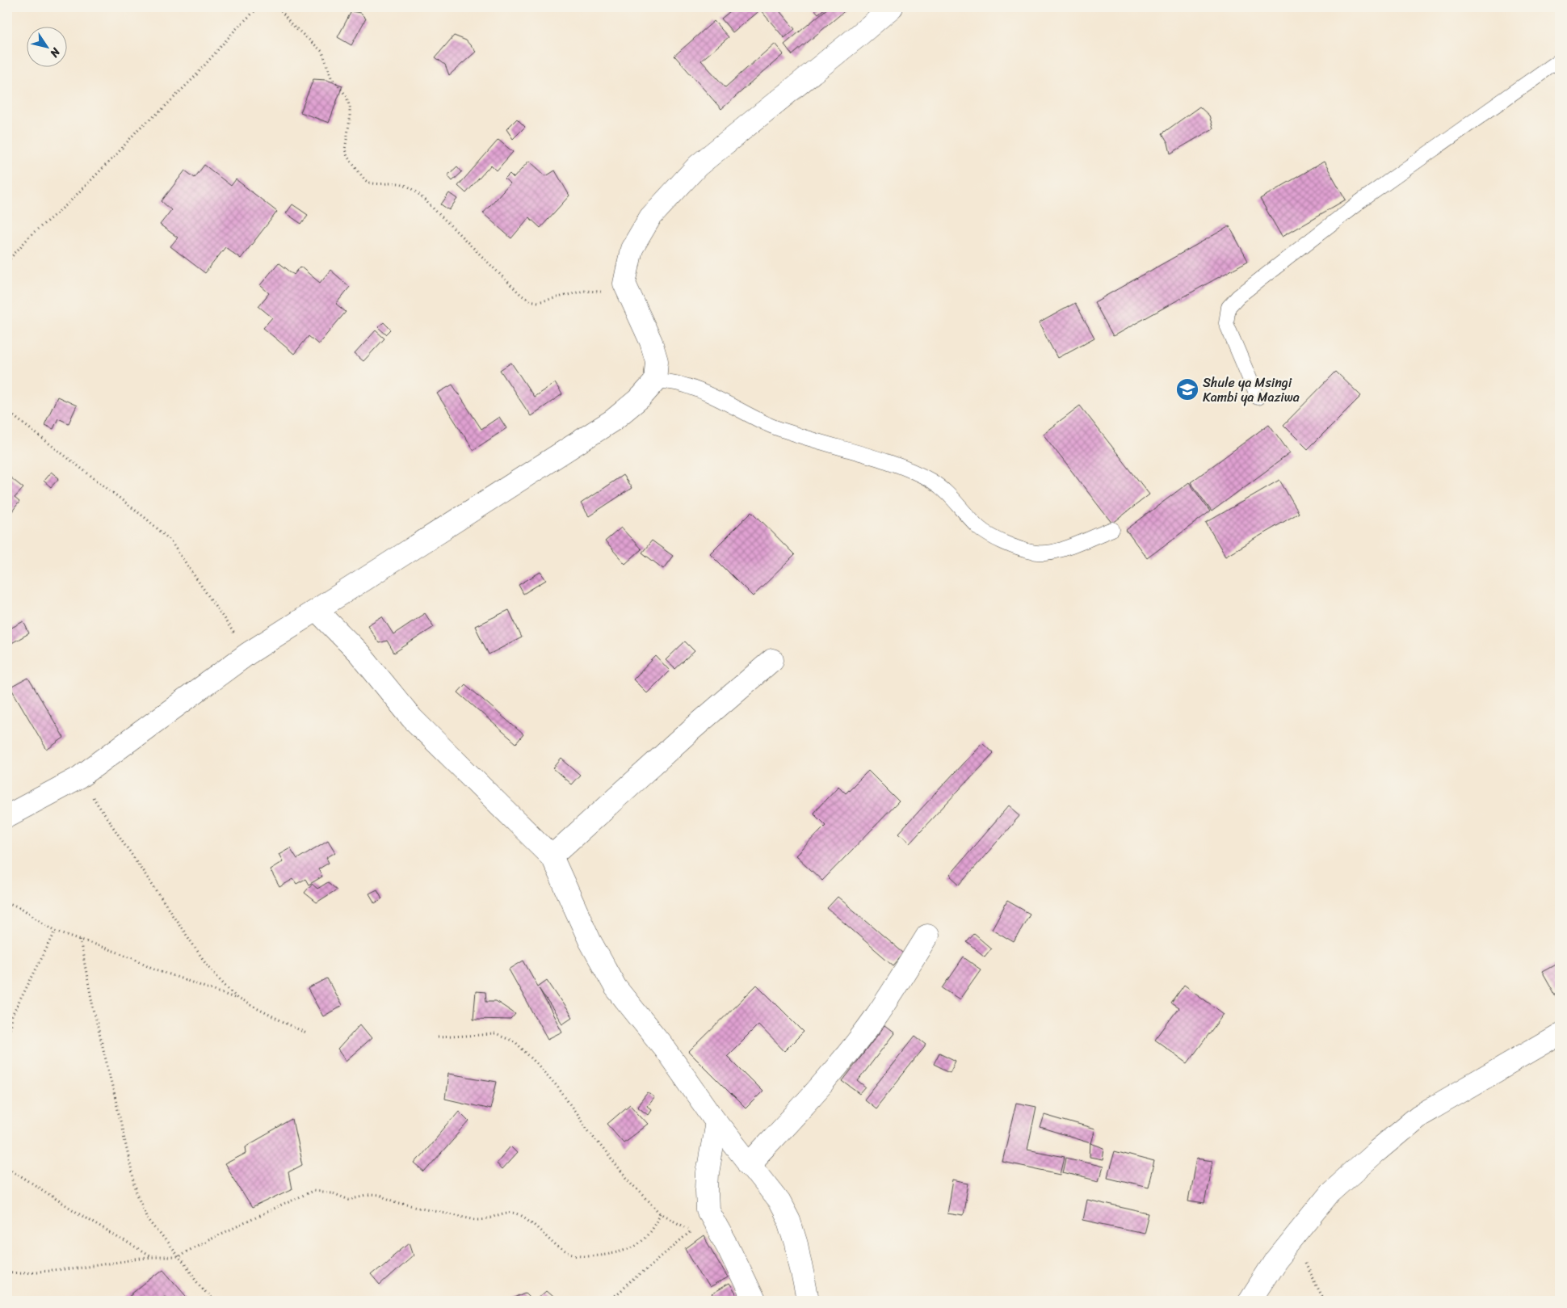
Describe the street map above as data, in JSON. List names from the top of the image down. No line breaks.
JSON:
{"places":{"school or university":["Shule ya Msingi Kambi ya Maziwa"]},"north":"bottom right"}
